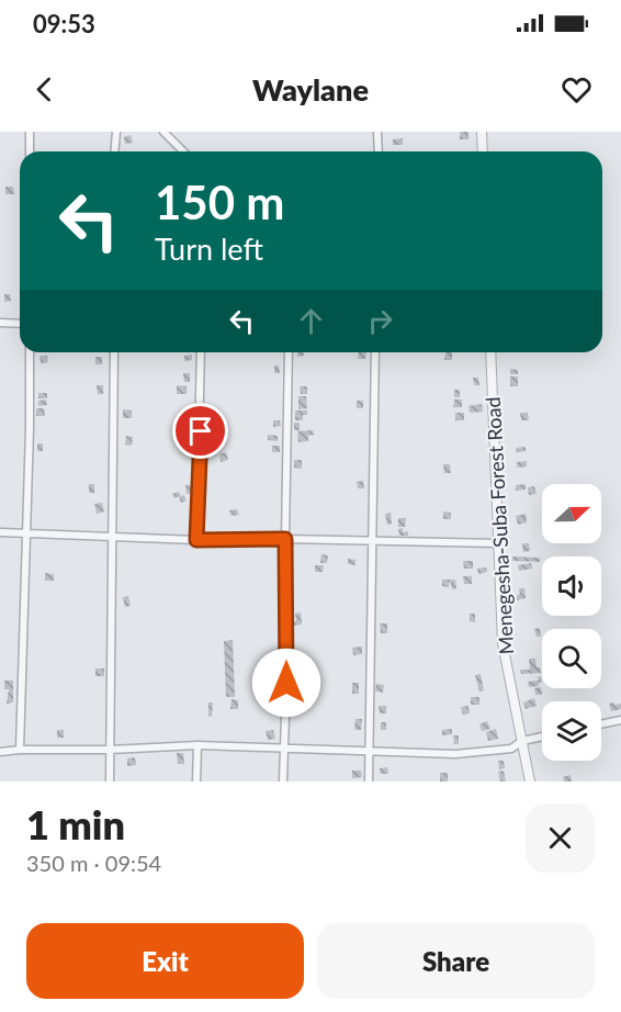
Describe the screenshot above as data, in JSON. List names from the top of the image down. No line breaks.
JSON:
{"streets":{"street":["Menegesha-Suba Forest Road"]},"north":"right","page":{"status":"09:53","header":"Waylane","turn":["150 m","Turn left"],"heading":["1 min","350 m · 09:54"],"buttons":["Exit","Share"]}}
